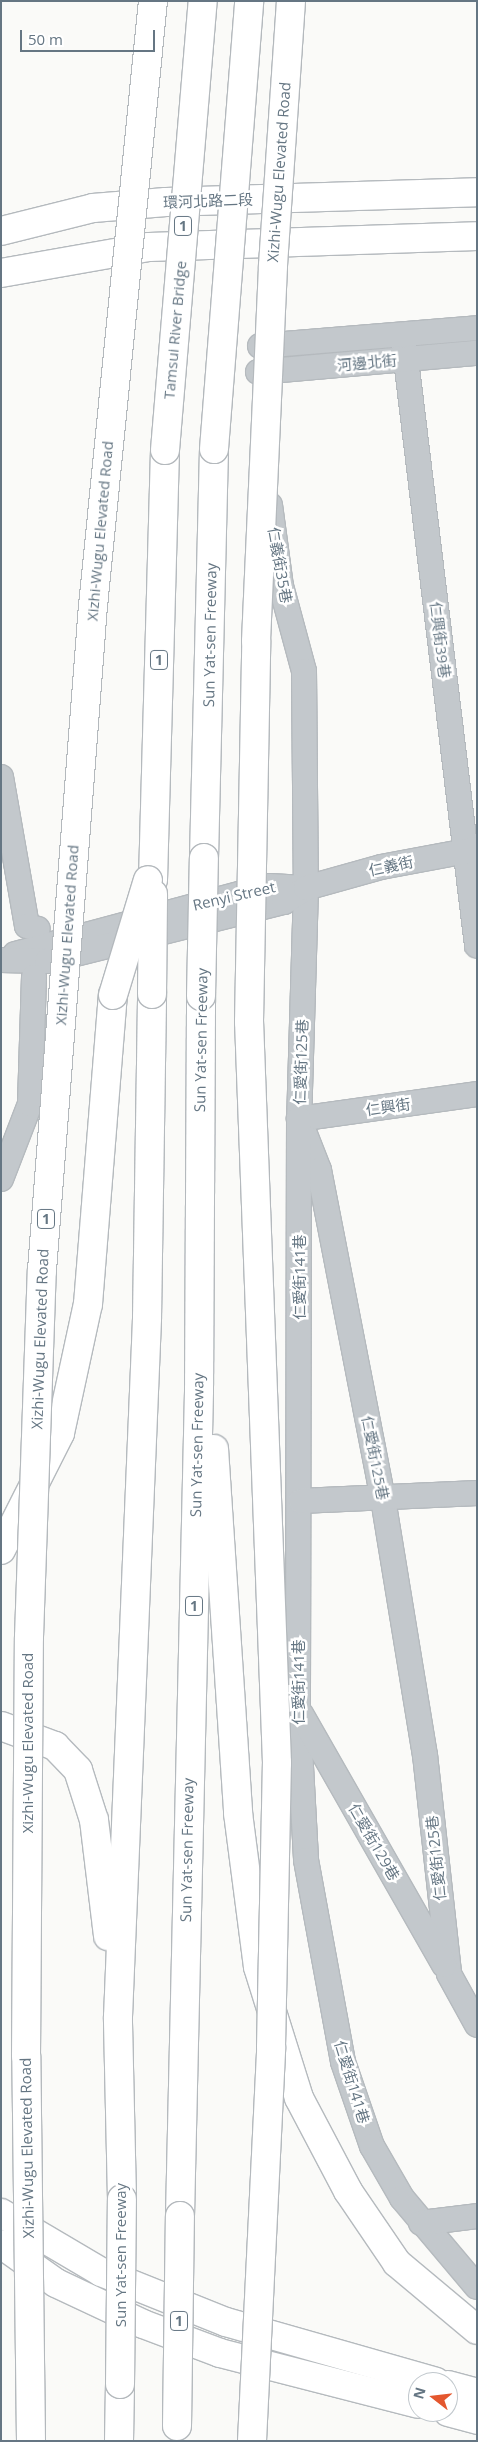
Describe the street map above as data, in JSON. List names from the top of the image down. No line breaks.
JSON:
{"streets":{"main road":["Xizhi-Wugu Elevated Road","環河北路二段","1","Tamsui River Bridge","Sun Yat-sen Freeway"],"street":["河邊北街","仁義街35巷","仁興街39巷","仁義街","Renyi Street","仁愛街125巷","仁興街","仁愛街141巷","仁愛街129巷"]},"crossings":[["Tamsui River Bridge","Sun Yat-sen Freeway"],["河邊北街","仁義街35巷"],["河邊北街","仁興街39巷"],["仁義街35巷","仁義街"],["仁義街35巷","Renyi Street"],["仁義街35巷","仁愛街125巷"],["仁興街39巷","仁義街"],["仁義街","Renyi Street"],["仁義街","仁愛街125巷"],["Renyi Street","仁愛街125巷"],["仁愛街125巷","仁興街"],["仁愛街125巷","仁愛街141巷"],["仁愛街125巷","仁愛街129巷"],["仁興街","仁愛街141巷"],["仁愛街141巷","仁愛街129巷"]],"scale_bar":"50 m","north":"left"}
